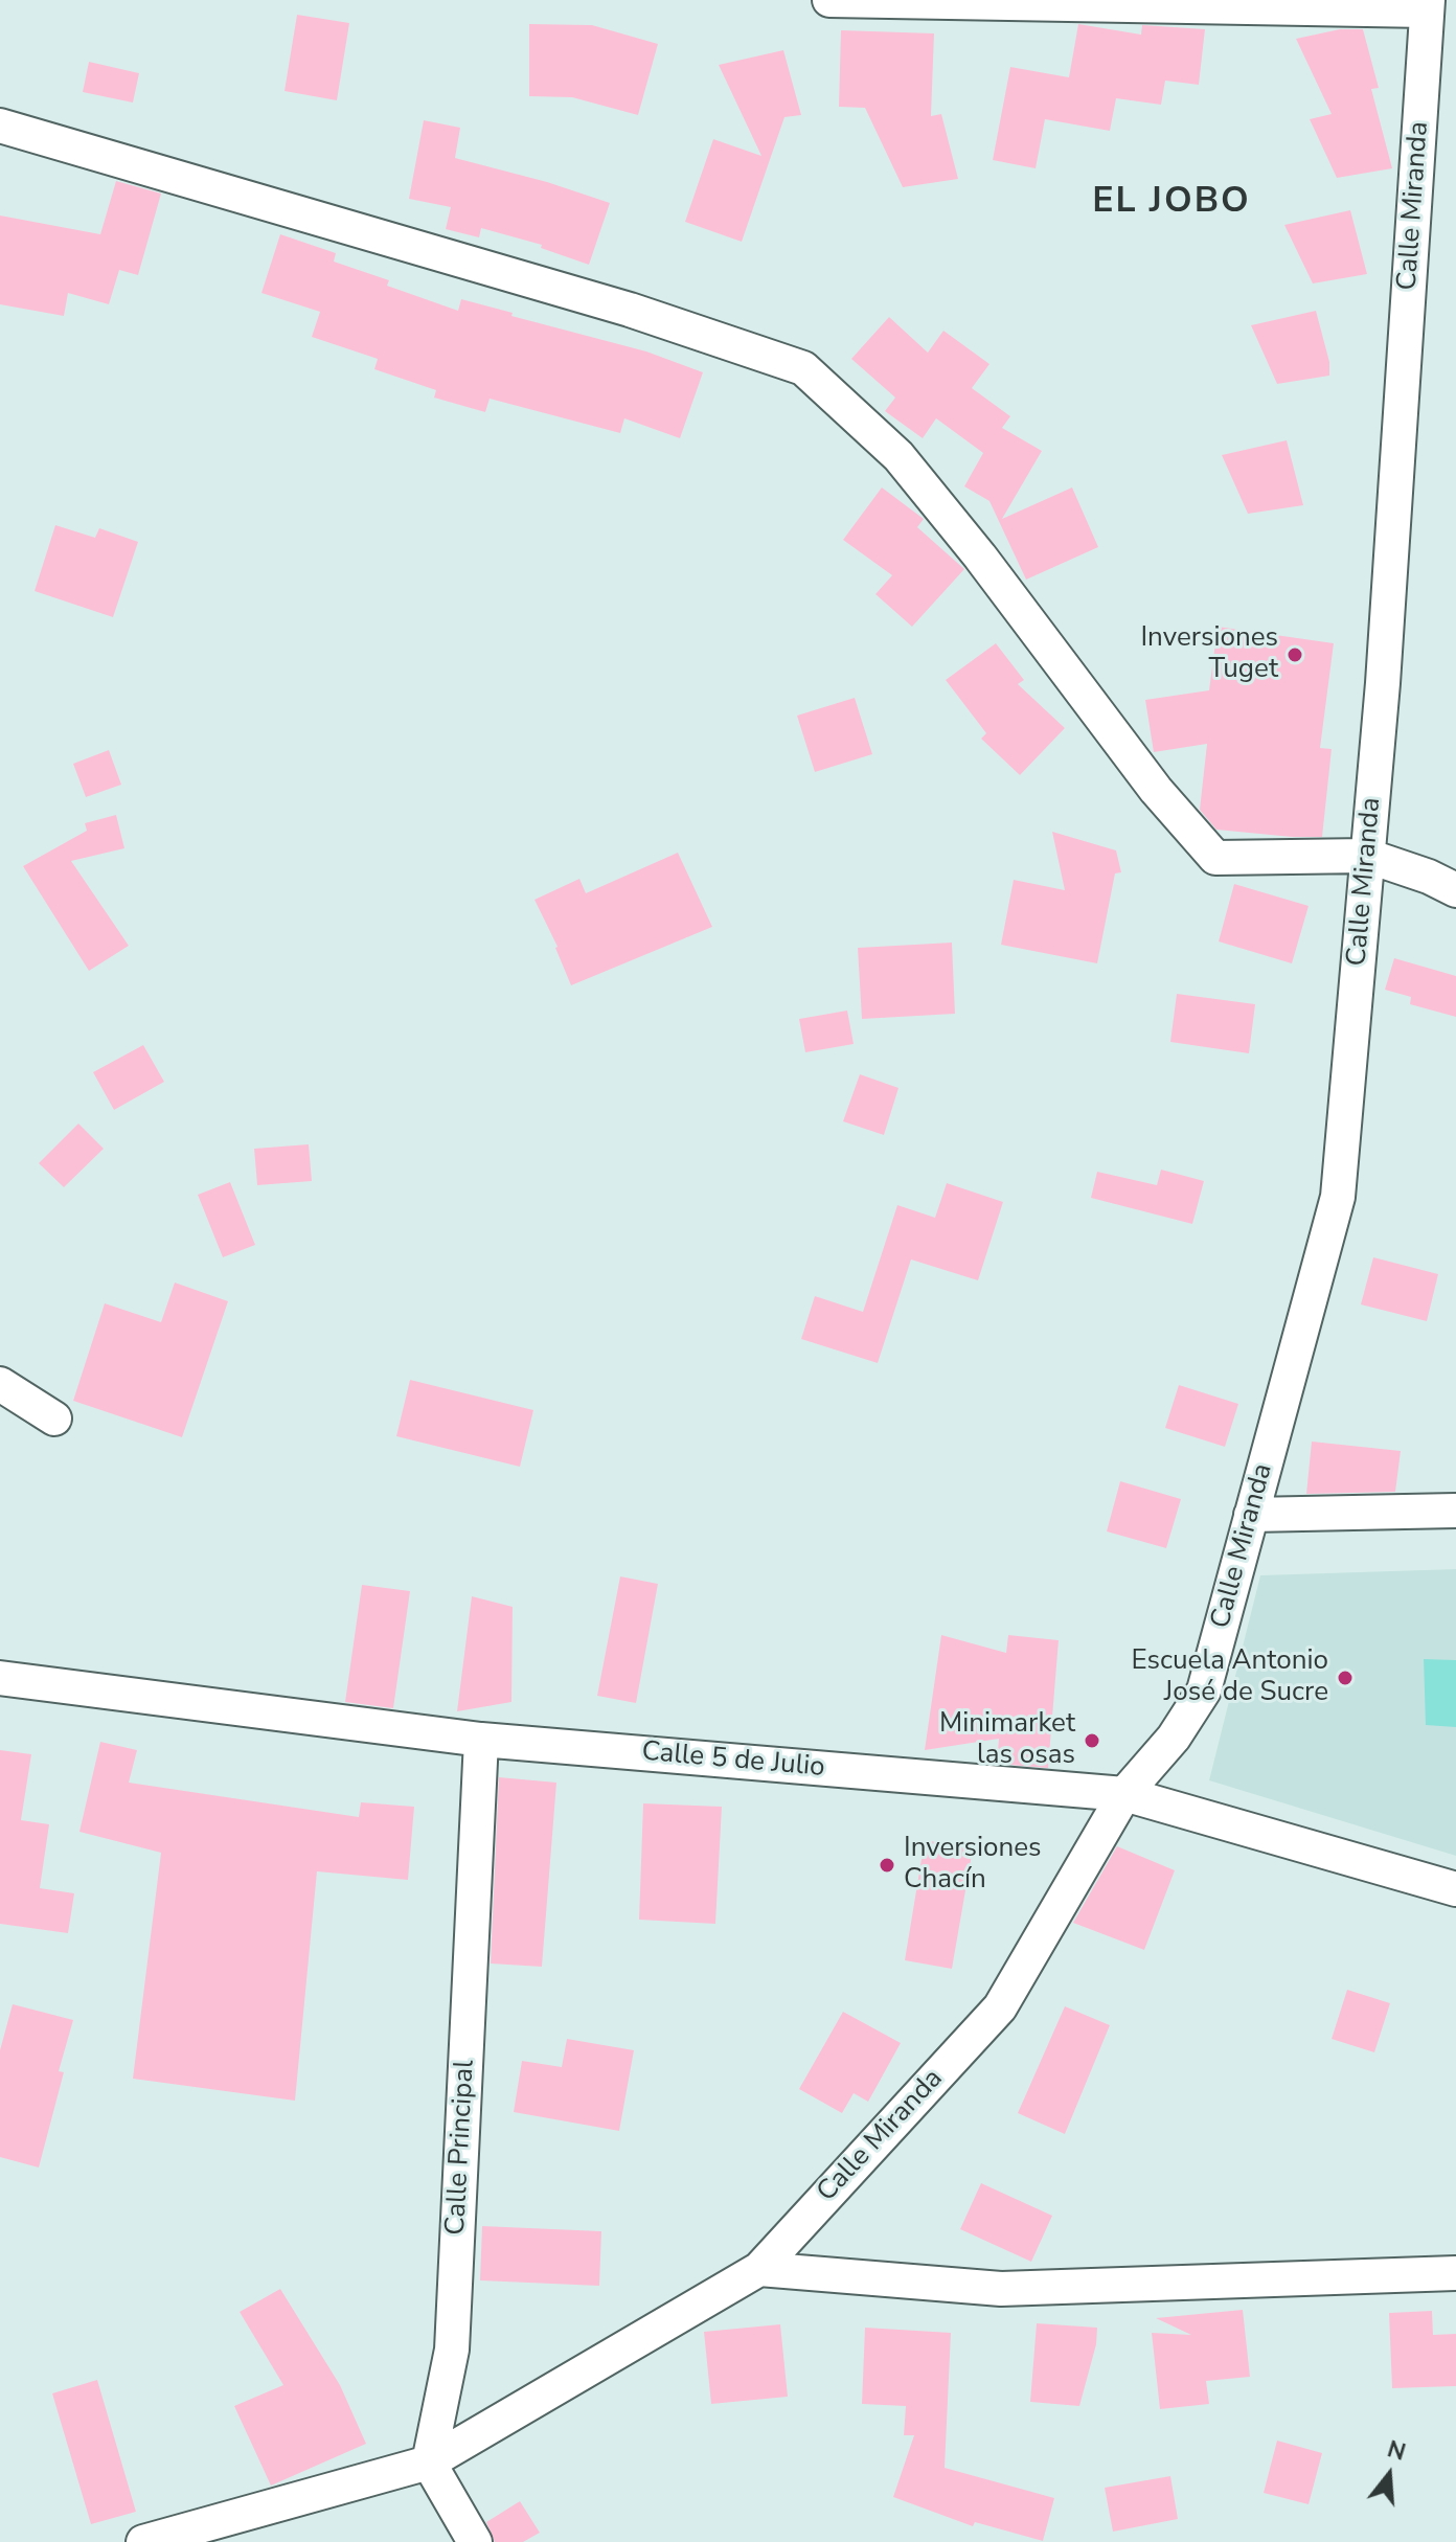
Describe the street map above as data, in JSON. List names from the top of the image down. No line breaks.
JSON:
{"streets":{"street":["Calle Miranda","Calle 5 de Julio","Calle Principal"]},"crossings":[["Calle Miranda","Calle 5 de Julio"],["Calle Miranda","Calle Principal"],["Calle 5 de Julio","Calle Principal"]],"districts":["EL JOBO"],"places":["Inversiones Tuget","Escuela Antonio José de Sucre","Minimarket las osas","Inversiones Chacín"],"north":"top"}
